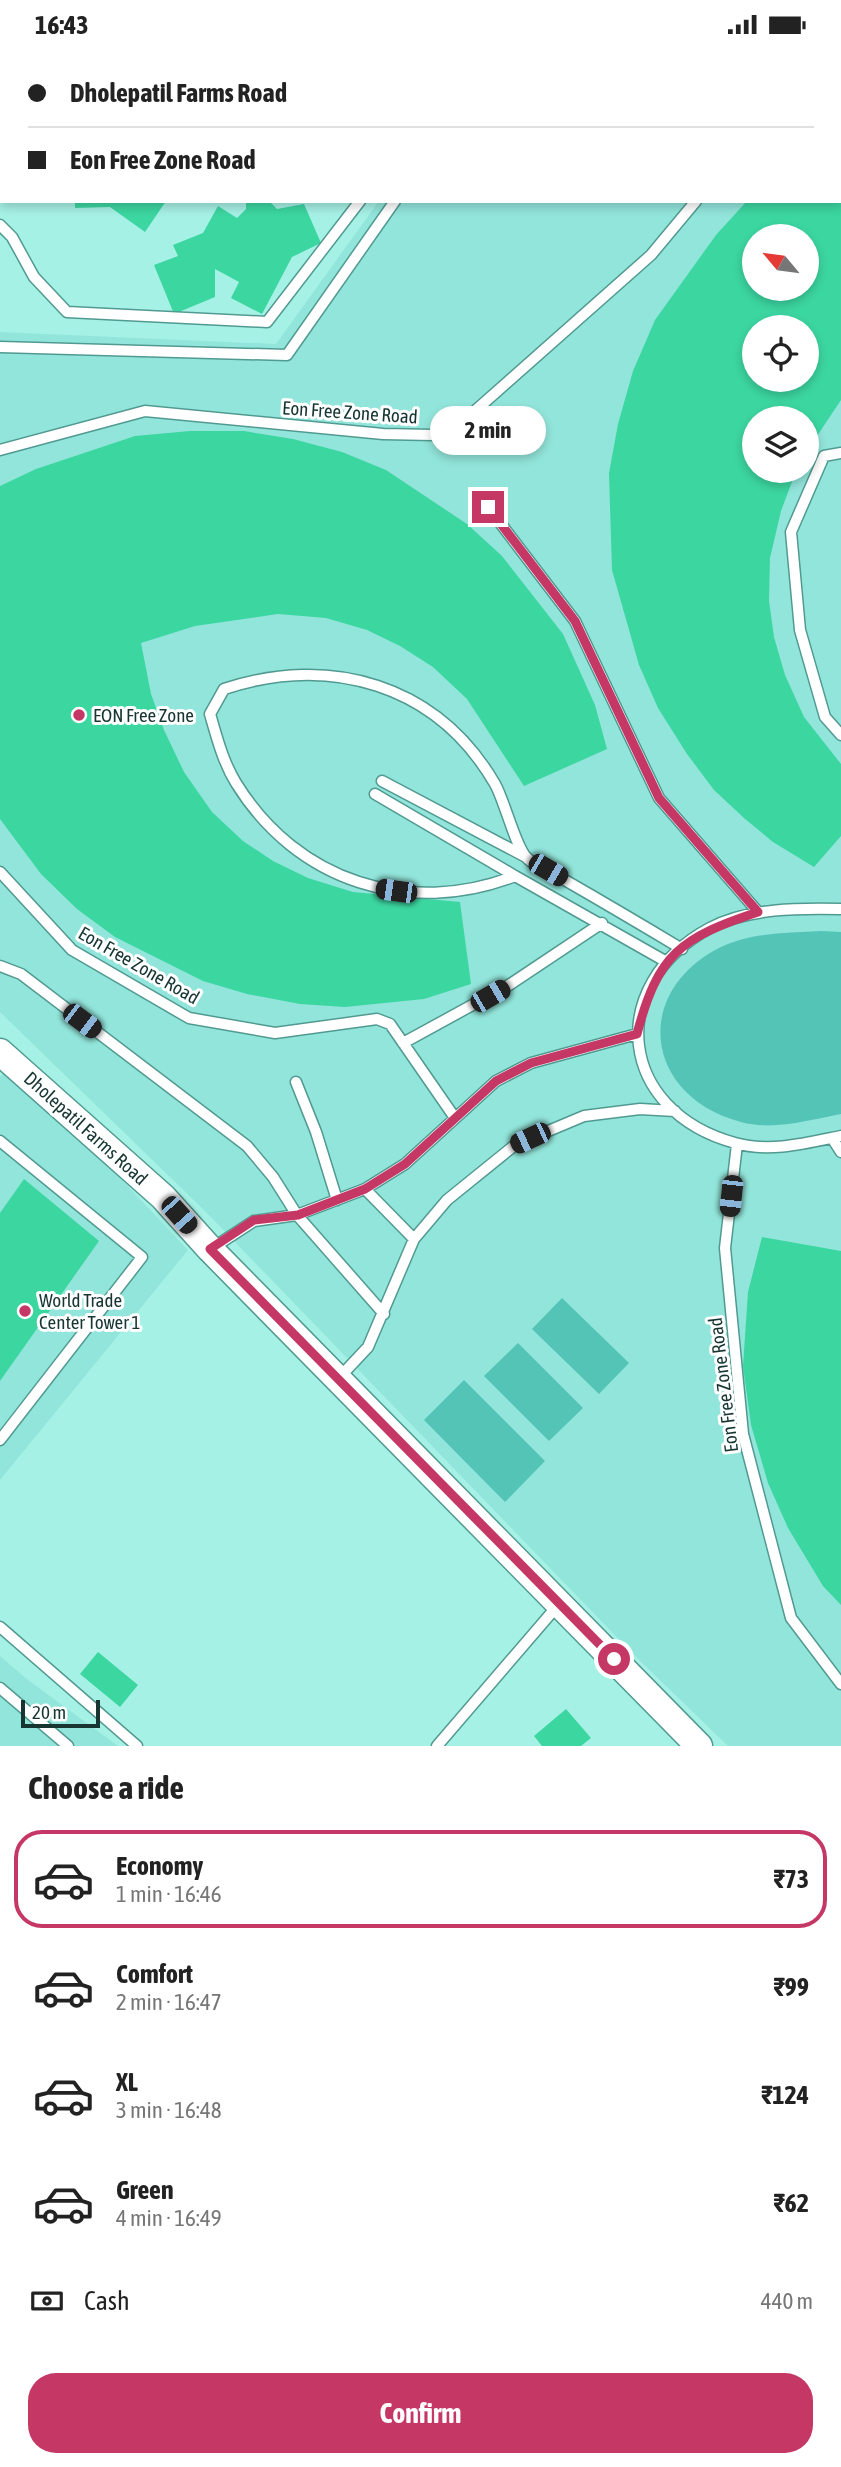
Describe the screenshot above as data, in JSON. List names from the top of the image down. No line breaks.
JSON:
{"streets":{"street":["Dholepatil Farms Road"],"lane":["Eon Free Zone Road"]},"places":["EON Free Zone","World Trade Center Tower 1"],"scale_bar":"20 m","north":"top left","page":{"status":"16:43","banner":["Dholepatil Farms Road","Eon Free Zone Road"],"bubble":"2 min","scale":"20 m","heading":"Choose a ride","list":[{"name":"Economy","note":"1 min · 16:46","value":"₹73"},{"name":"Comfort","note":"2 min · 16:47","value":"₹99"},{"name":"XL","note":"3 min · 16:48","value":"₹124"},{"name":"Green","note":"4 min · 16:49","value":"₹62"}],"pay":["Cash","440 m"],"buttons":"Confirm"}}
